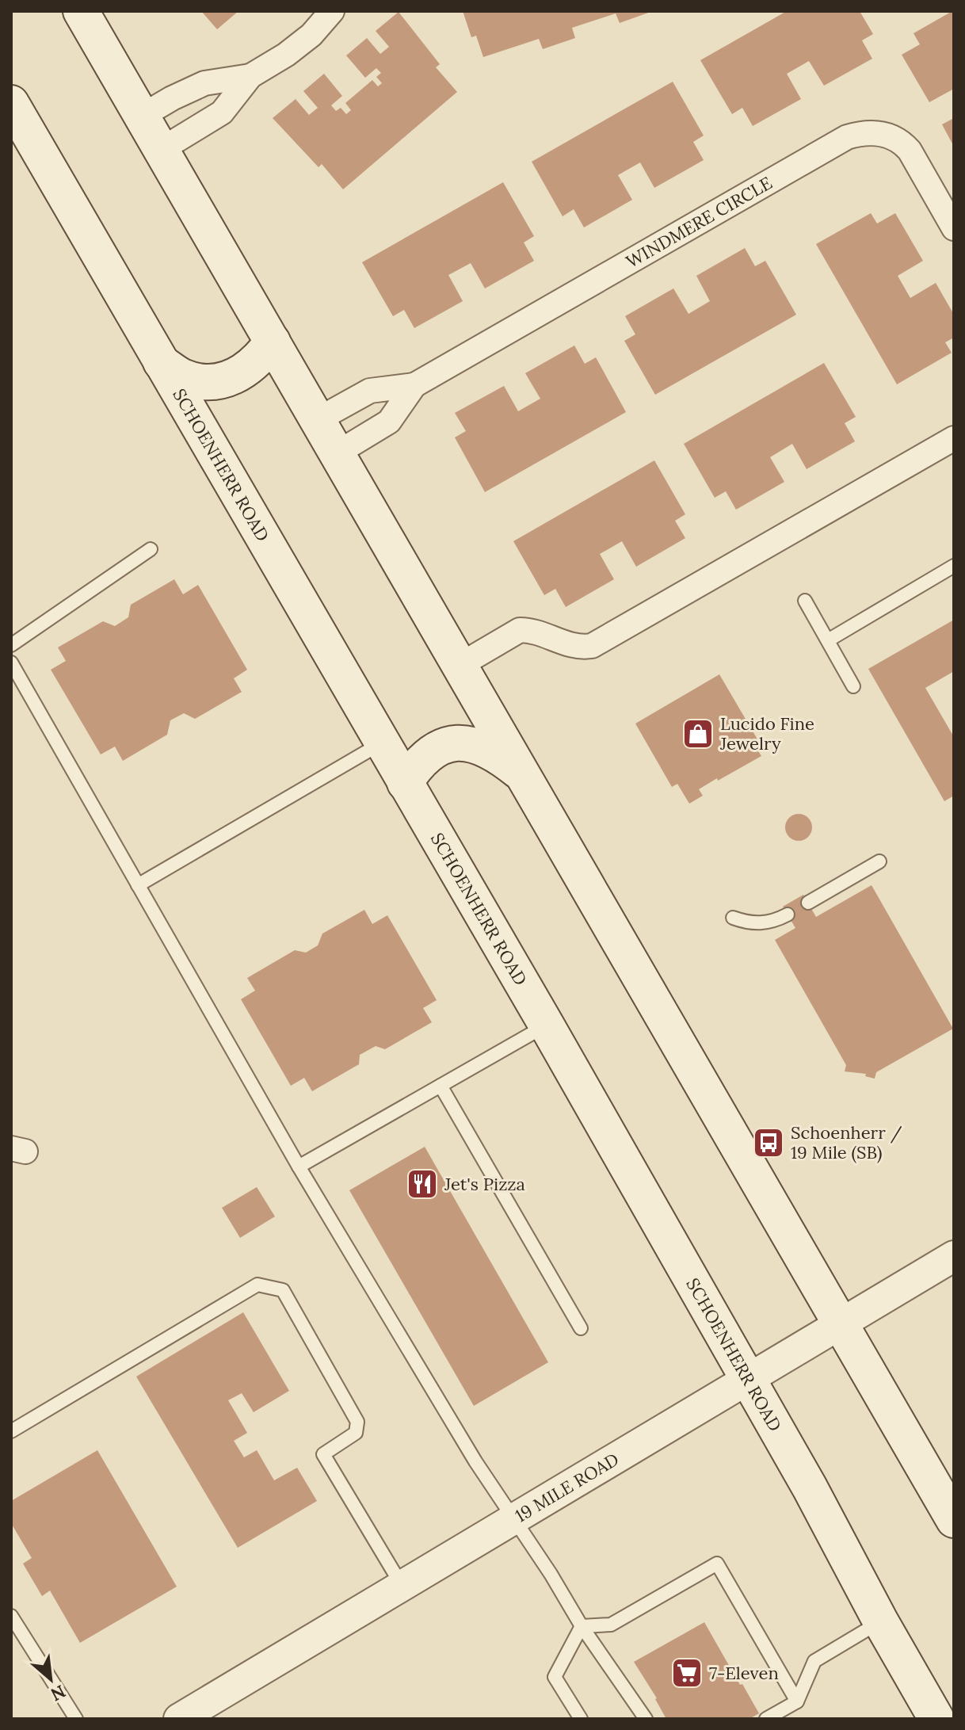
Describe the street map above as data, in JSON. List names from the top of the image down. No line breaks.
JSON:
{"streets":{"main road":["SCHOENHERR ROAD"],"street":["WINDMERE CIRCLE","19 MILE ROAD"]},"crossings":[["SCHOENHERR ROAD","19 MILE ROAD"]],"places":{"shop":["Lucido Fine Jewelry"],"bus stop":["Schoenherr / 19 Mile (SB)"],"restaurant":["Jet's Pizza"],"supermarket":["7-Eleven"]},"north":"bottom right"}
